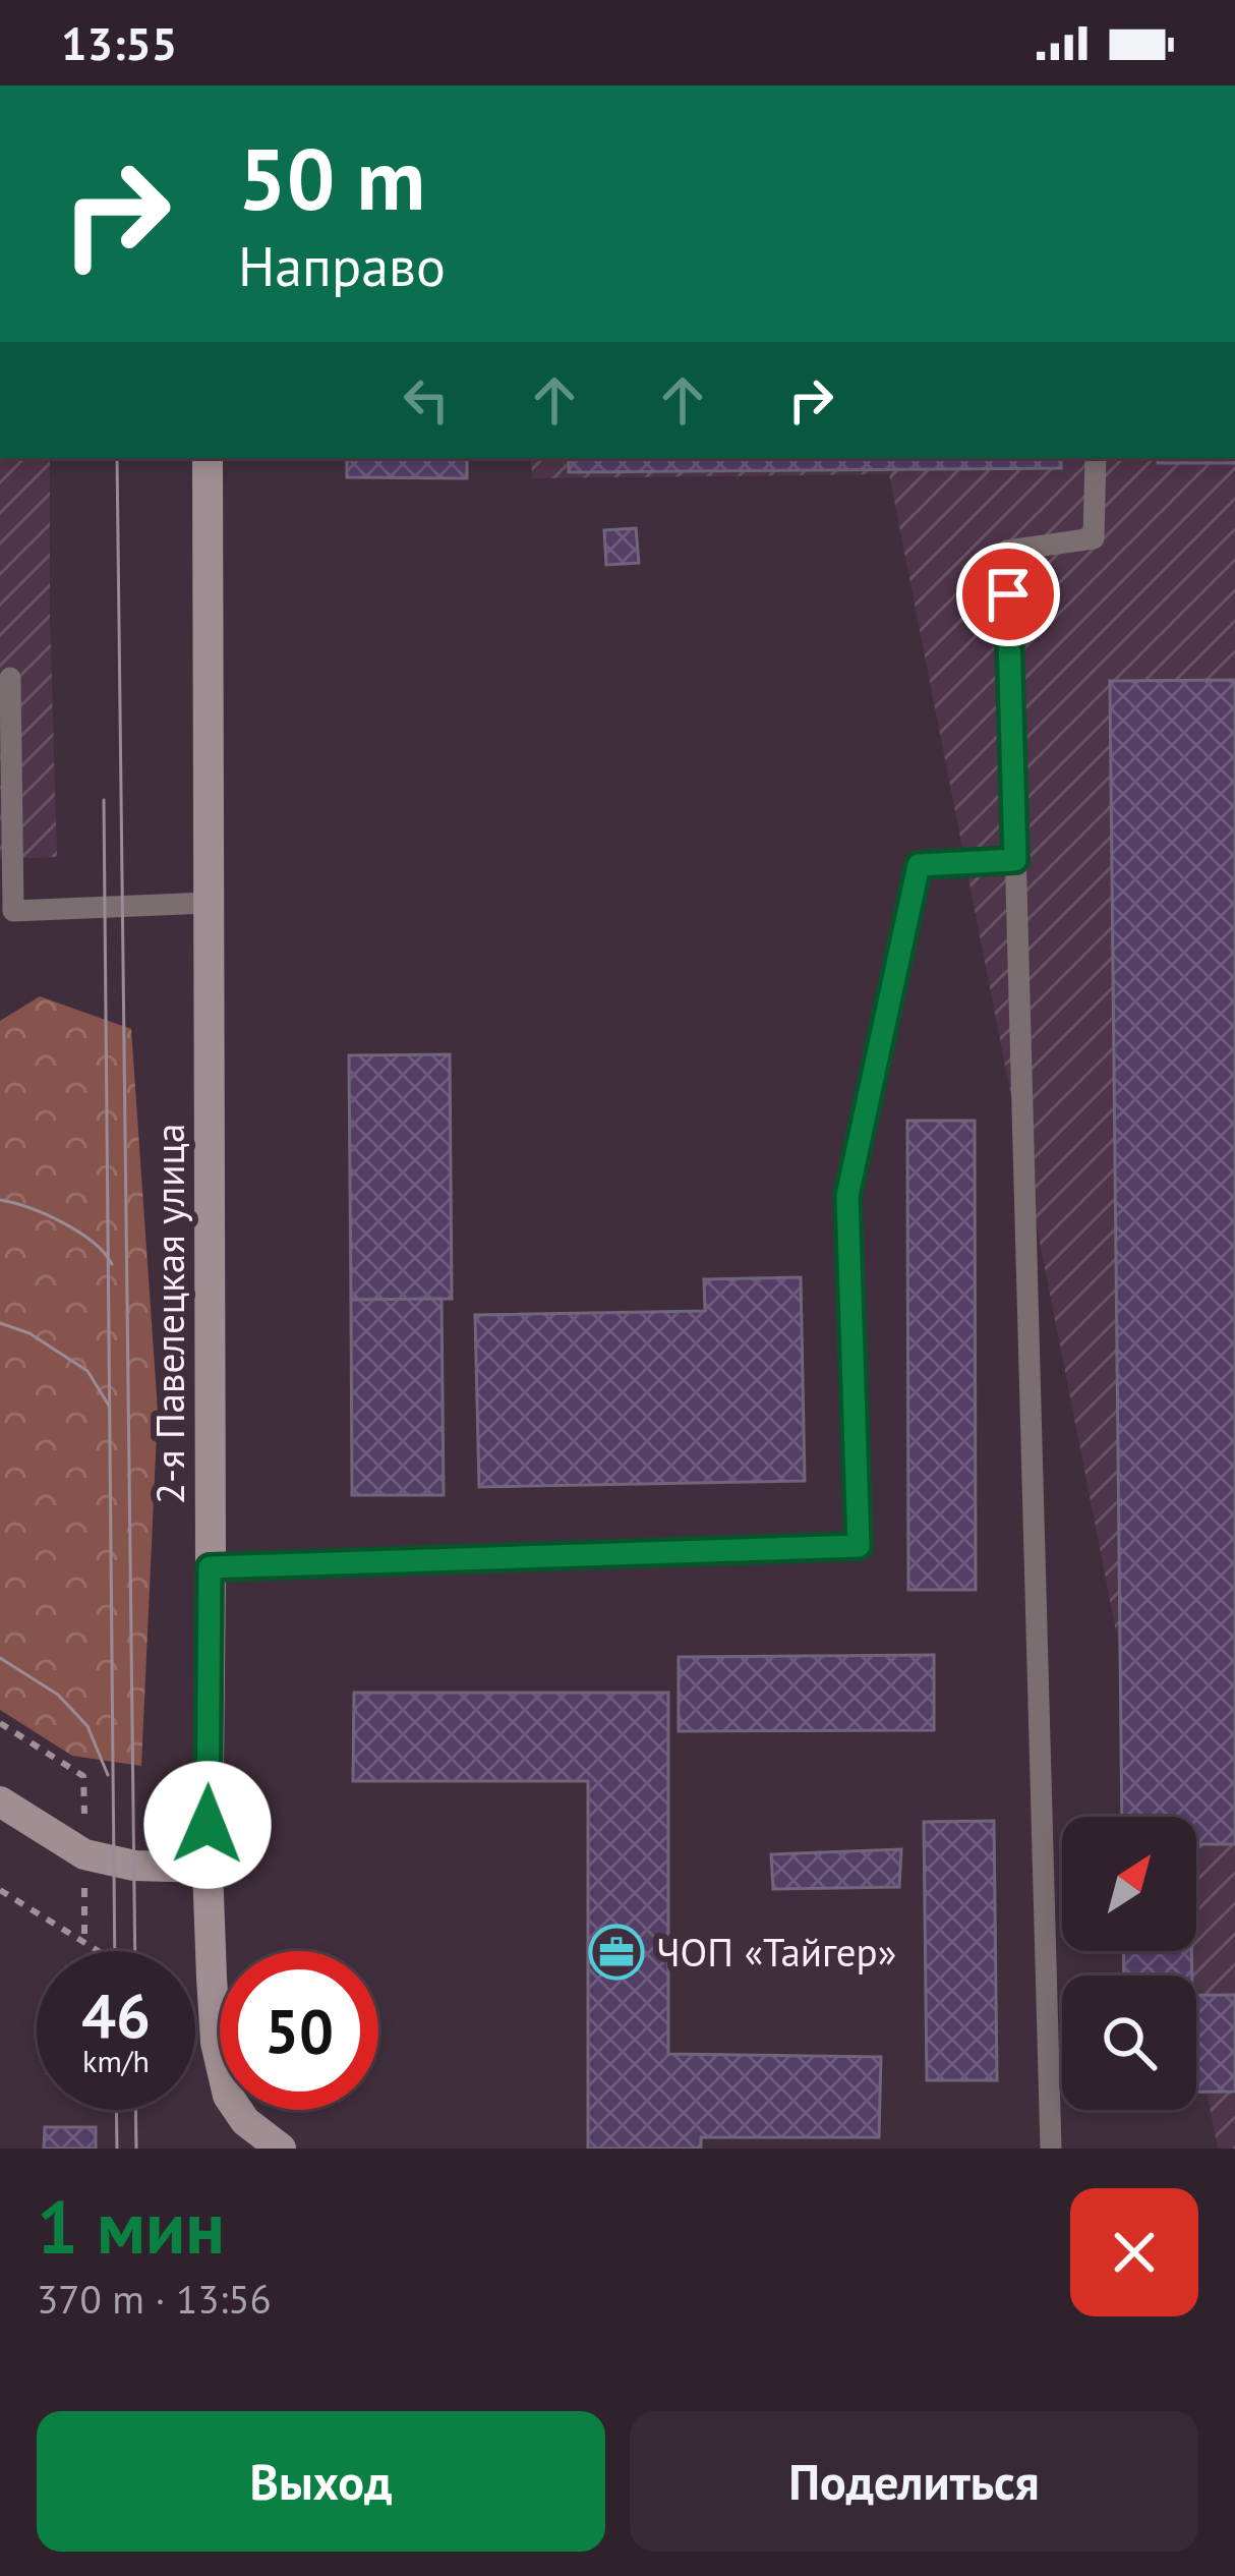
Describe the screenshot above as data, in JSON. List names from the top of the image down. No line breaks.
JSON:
{"streets":{"main road":["2-я Павелецкая улица"]},"places":{"office":["ЧОП «Тайгер»"]},"north":"top right","page":{"status":"13:55","turn":["50 m","Направо"],"speed":"46 km/h","limit":"50","heading":["1 мин","370 m · 13:56"],"buttons":["Выход","Поделиться"]}}
